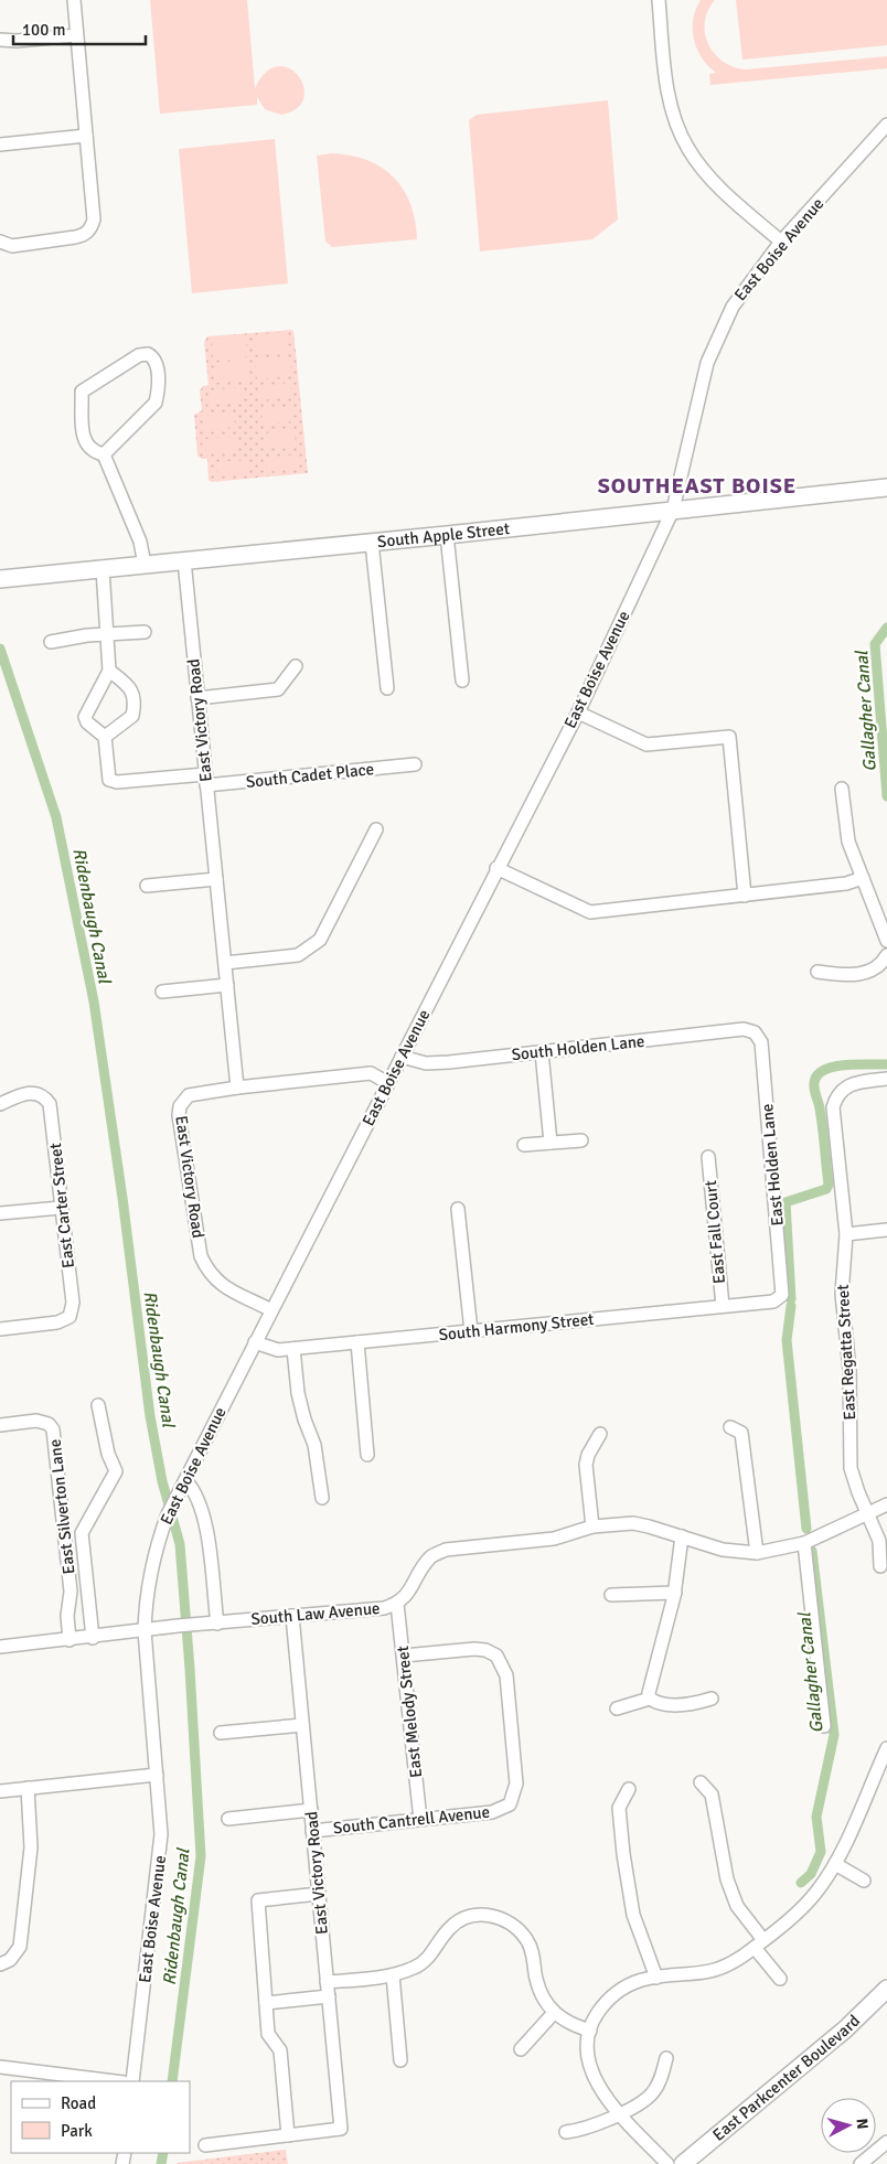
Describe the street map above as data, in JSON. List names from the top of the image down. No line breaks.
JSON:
{"streets":{"main road":["South Apple Street","East Parkcenter Boulevard"],"street":["East Boise Avenue","East Victory Road","South Cadet Place","South Holden Lane","East Holden Lane","East Carter Street","East Fall Court","South Harmony Street","East Regatta Street","East Silverton Lane","South Law Avenue","East Melody Street","South Cantrell Avenue"]},"crossings":[["East Boise Avenue","South Apple Street"],["East Boise Avenue","East Victory Road"],["East Boise Avenue","South Holden Lane"],["East Boise Avenue","South Harmony Street"],["East Boise Avenue","South Law Avenue"],["South Apple Street","East Victory Road"],["East Victory Road","South Cadet Place"],["East Victory Road","South Law Avenue"],["East Victory Road","South Cantrell Avenue"],["South Holden Lane","East Holden Lane"],["East Holden Lane","South Harmony Street"],["East Fall Court","South Harmony Street"],["East Regatta Street","South Law Avenue"],["East Silverton Lane","South Law Avenue"],["South Law Avenue","East Melody Street"],["East Melody Street","South Cantrell Avenue"]],"districts":["SOUTHEAST BOISE"],"water":["Gallagher Canal","Ridenbaugh Canal"],"legend":["Road","Park"],"scale_bar":"100 m","north":"right"}
